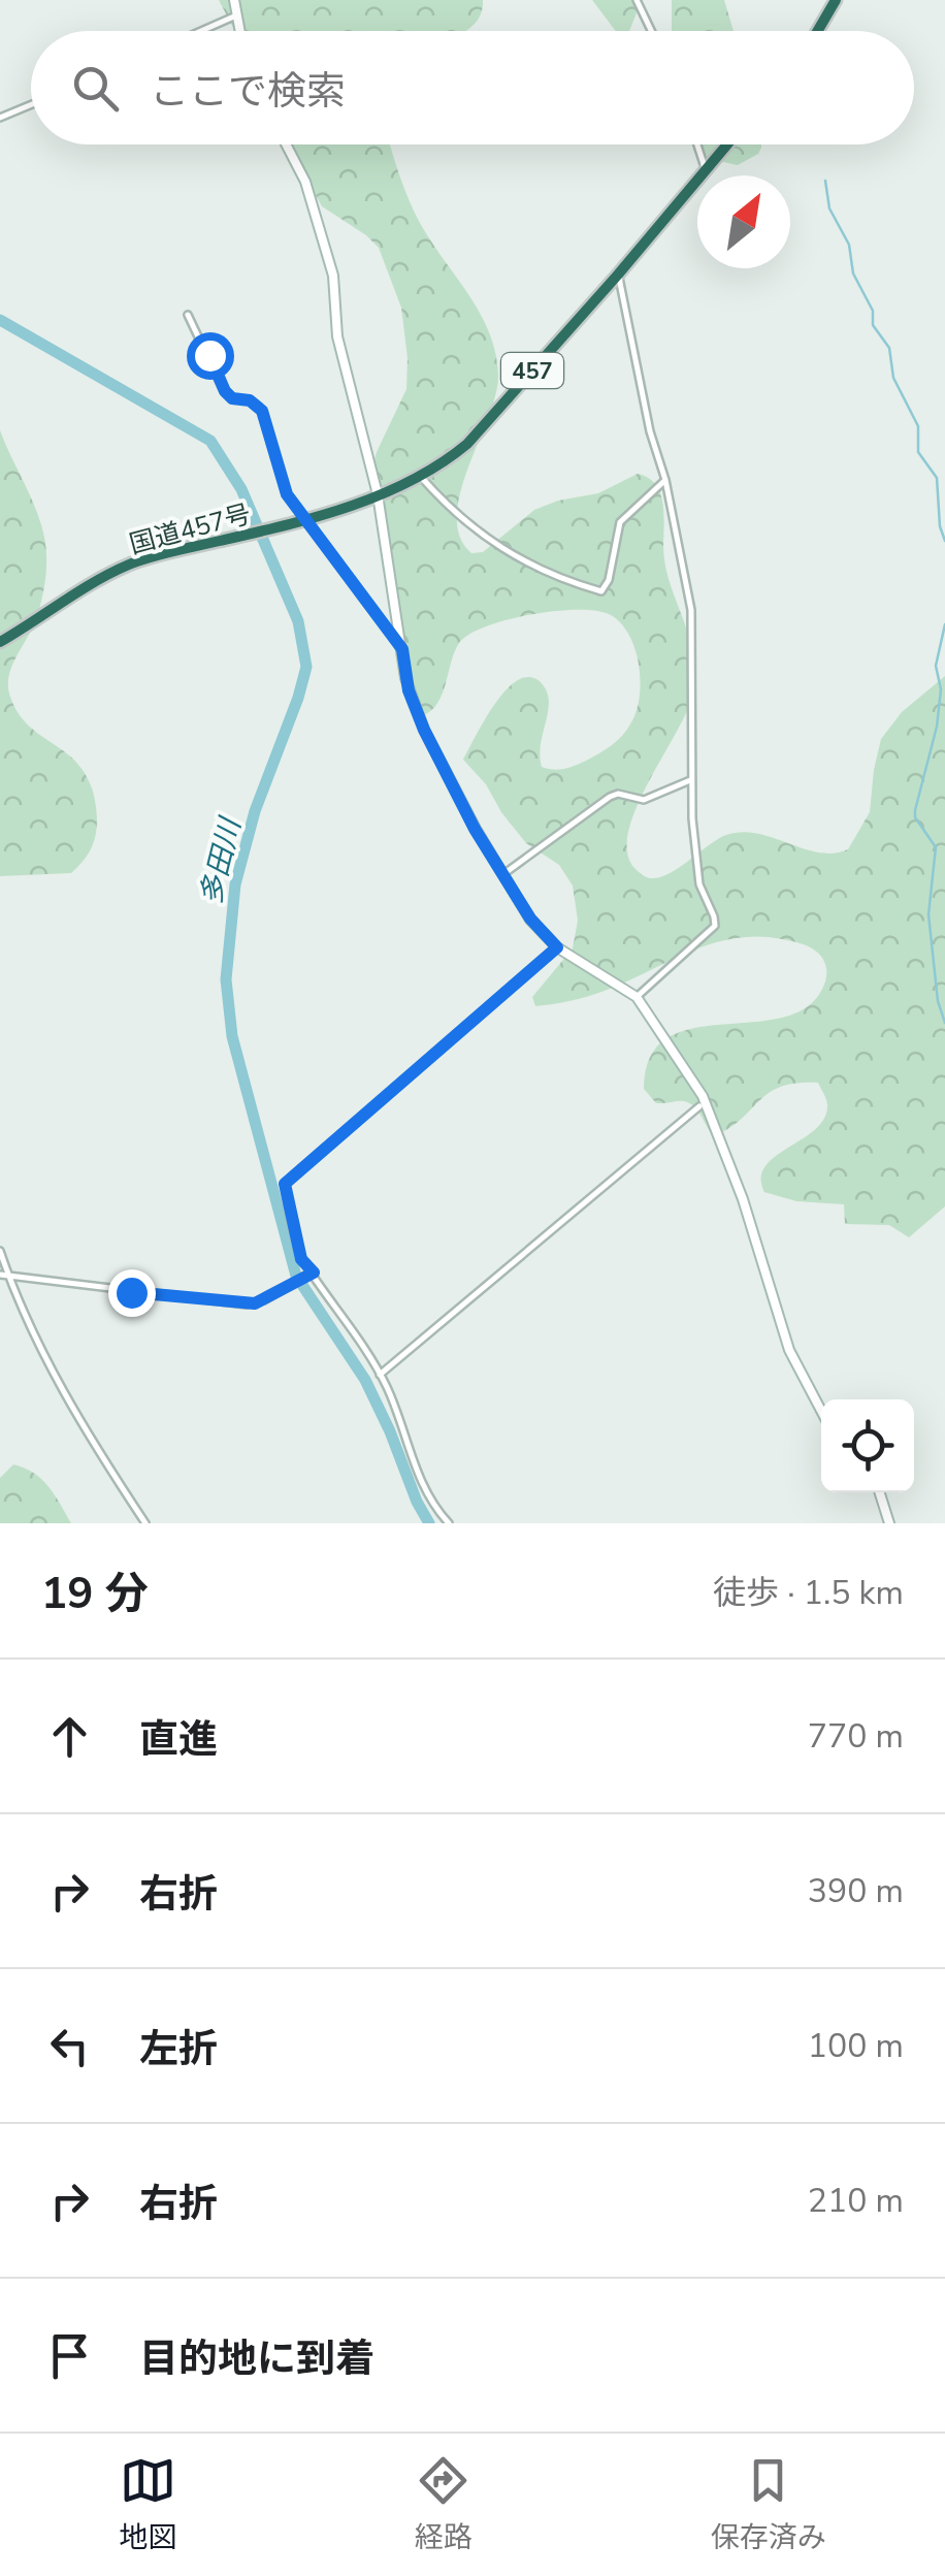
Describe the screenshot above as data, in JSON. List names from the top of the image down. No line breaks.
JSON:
{"streets":{"highway":["457","国道457号"]},"water":["多田川"],"north":"top right","page":{"search":"ここで検索","heading":["19 分","徒歩 · 1.5 km"],"list":[["直進","770 m"],["右折","390 m"],["左折","100 m"],["右折","210 m"],"目的地に到着"],"nav":["地図","経路","保存済み"]}}
